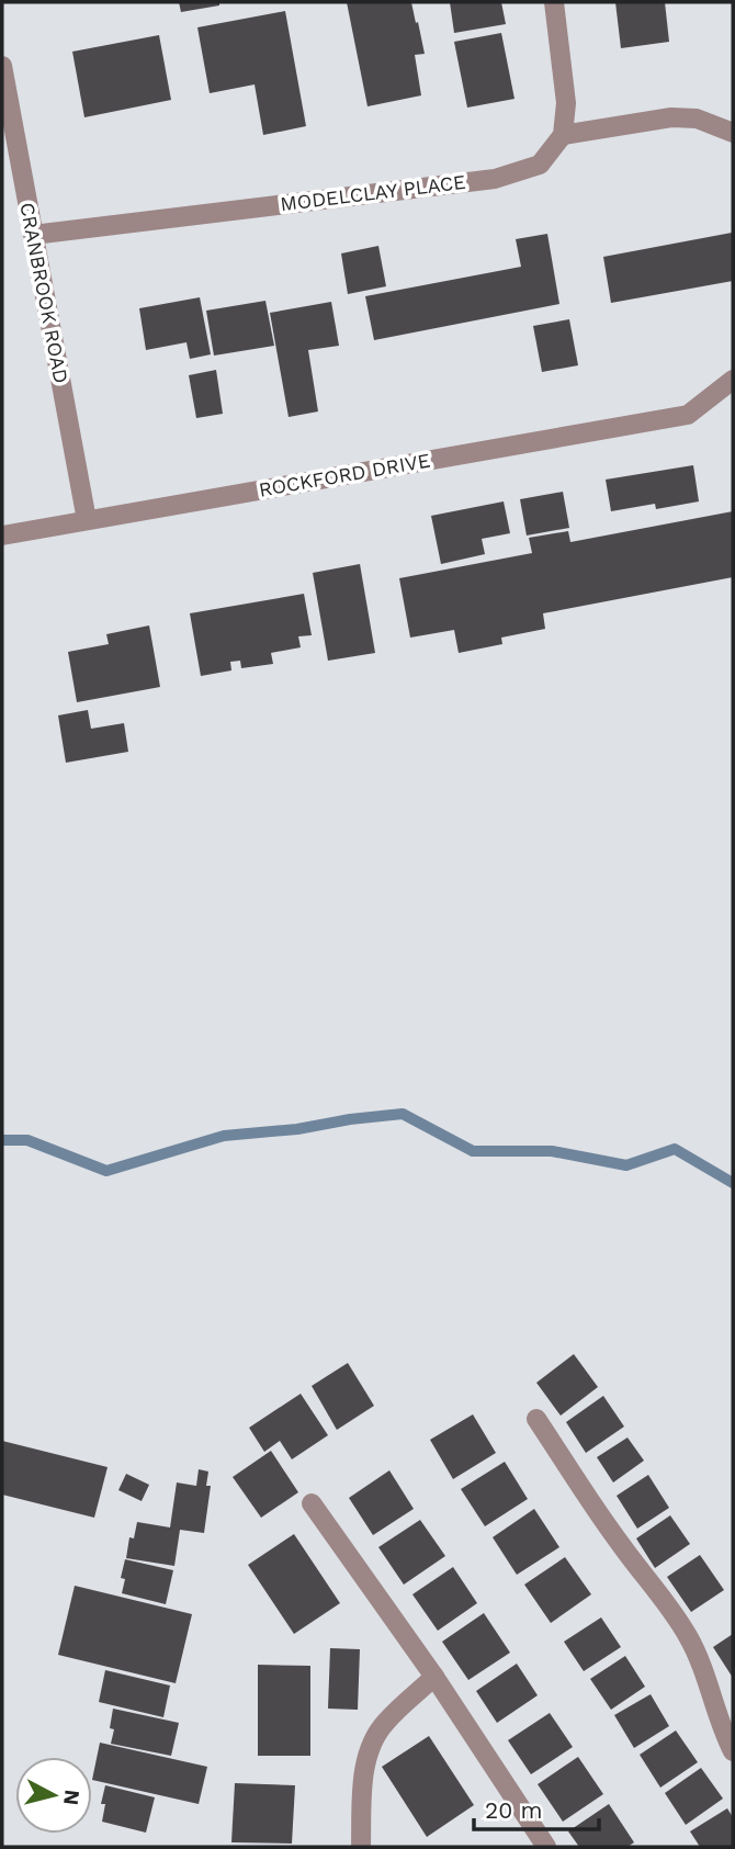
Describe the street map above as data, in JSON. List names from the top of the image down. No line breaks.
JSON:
{"streets":{"street":["MODELCLAY PLACE","CRANBROOK ROAD","ROCKFORD DRIVE"]},"crossings":[["MODELCLAY PLACE","CRANBROOK ROAD"],["CRANBROOK ROAD","ROCKFORD DRIVE"]],"scale_bar":"20 m","north":"right"}
